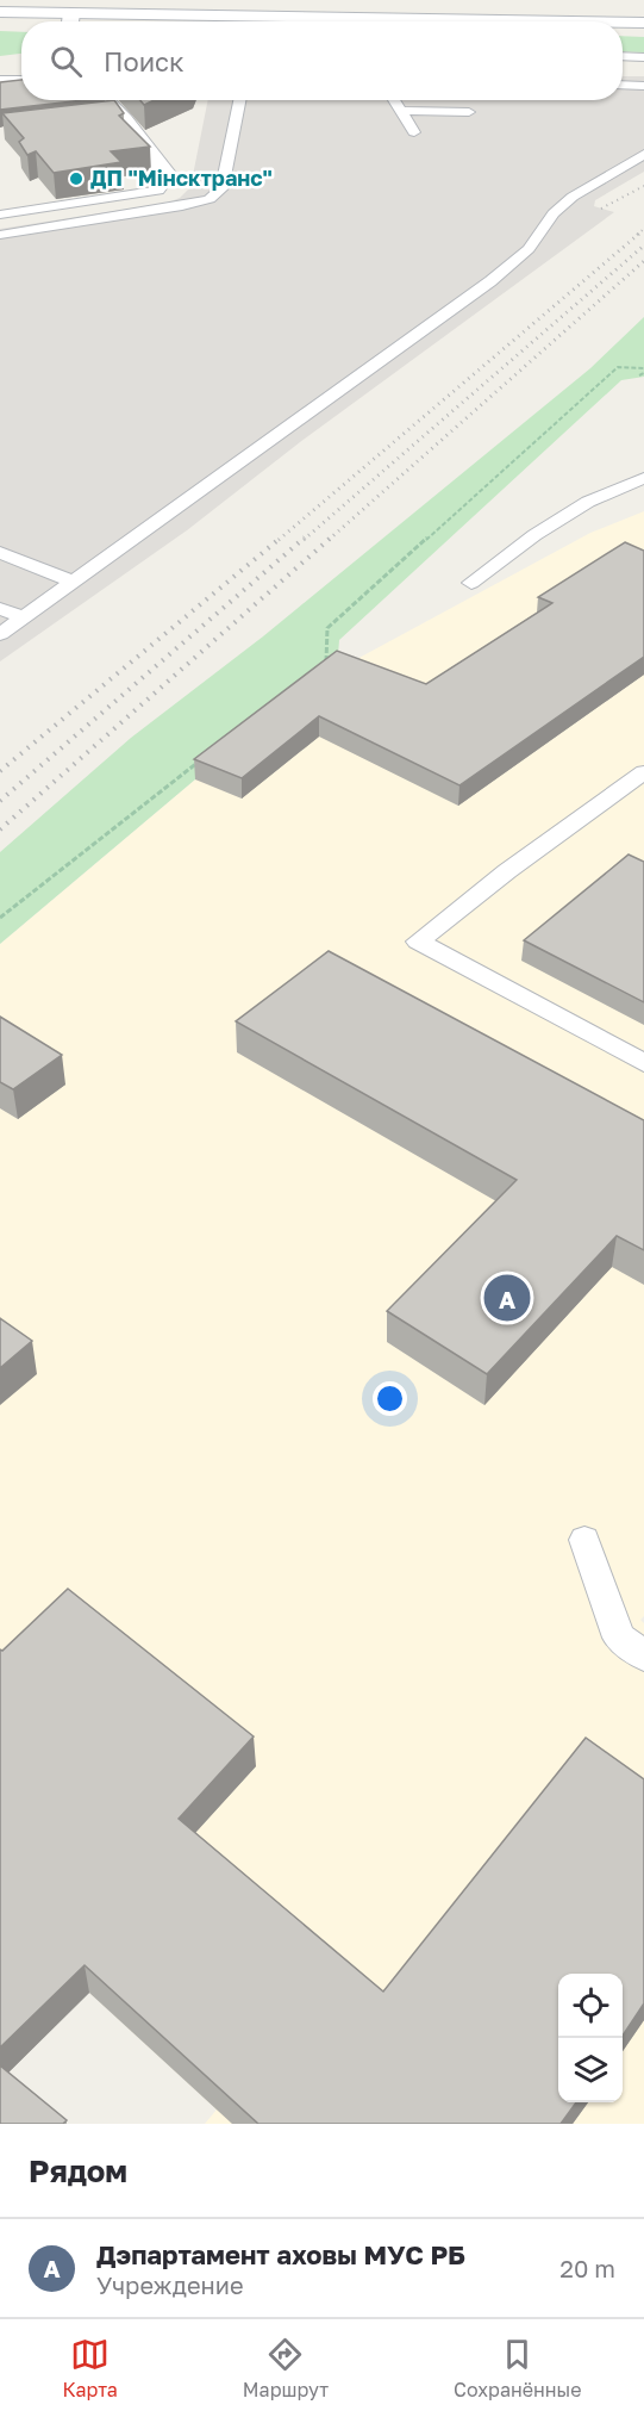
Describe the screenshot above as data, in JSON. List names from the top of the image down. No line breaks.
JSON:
{"places":["ДП \"Мінсктранс\""],"page":{"search":"Поиск","pins":"A","heading":"Рядом","list":[{"mark":"A","name":"Дэпартамент аховы МУС РБ","note":"Учреждение","value":"20 m"}],"nav":["Карта","Маршрут","Сохранённые"]}}
